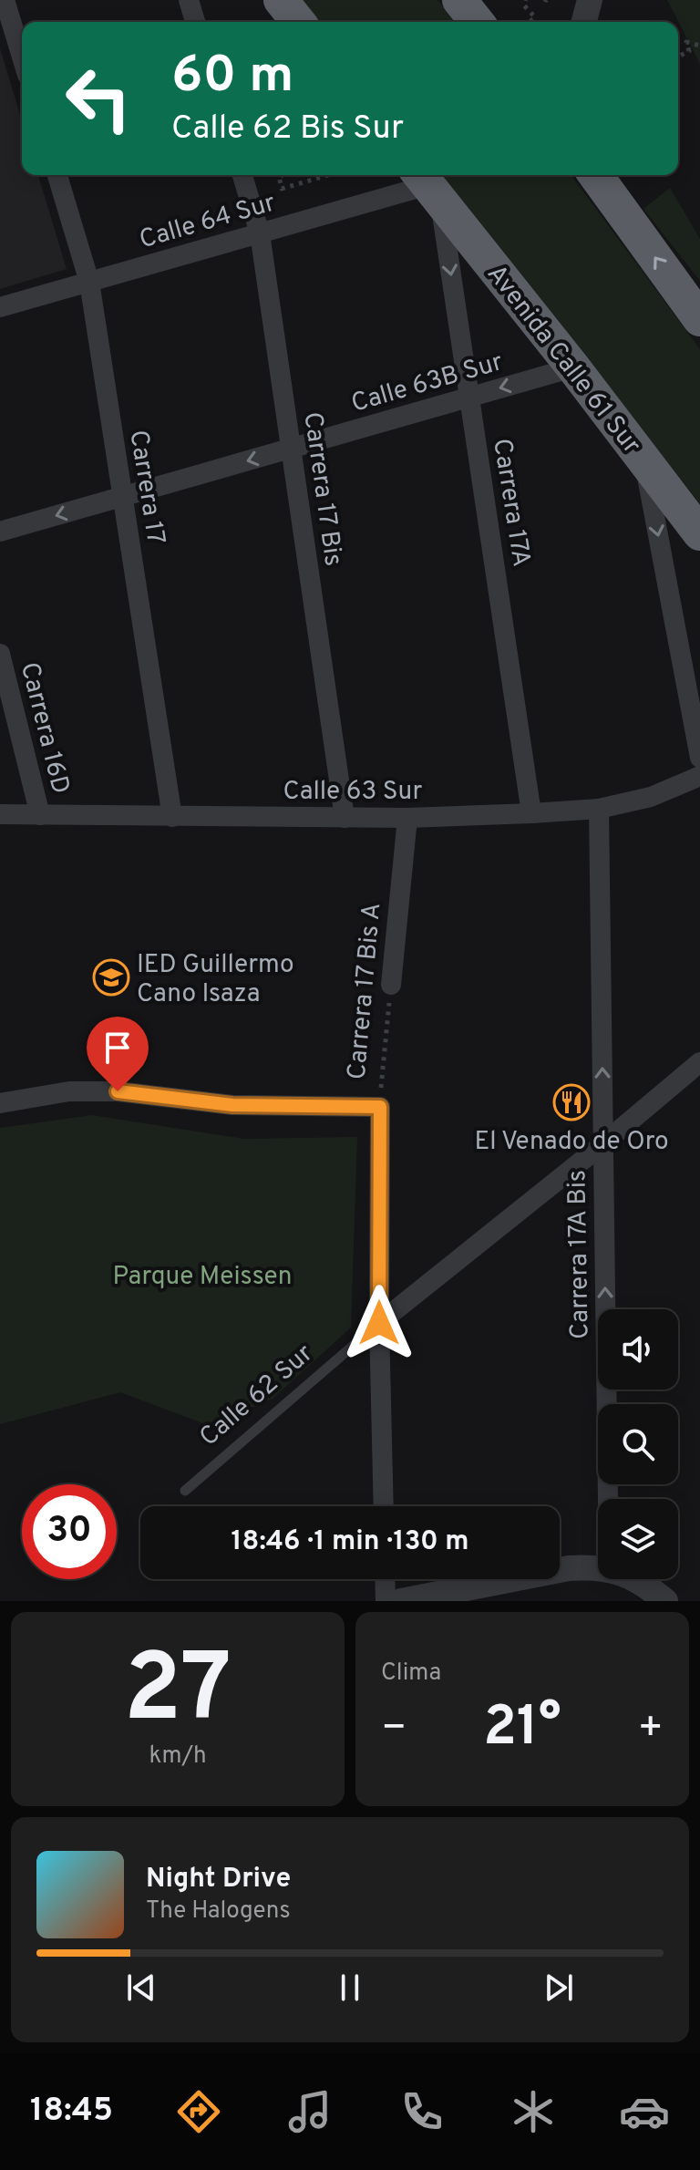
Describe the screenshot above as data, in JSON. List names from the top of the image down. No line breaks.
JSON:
{"streets":{"highway":["Avenida Calle 61 Sur"],"street":["Calle 64 Sur","Calle 63B Sur","Carrera 17","Carrera 17 Bis","Carrera 17A","Carrera 16D","Calle 63 Sur","Carrera 17 Bis A","Carrera 17A Bis","Calle 62 Sur"]},"crossings":[["Calle 64 Sur","Avenida Calle 61 Sur"],["Calle 64 Sur","Carrera 17"],["Calle 64 Sur","Carrera 17 Bis"],["Calle 64 Sur","Carrera 17A"],["Avenida Calle 61 Sur","Calle 63B Sur"],["Avenida Calle 61 Sur","Carrera 17A"],["Calle 63B Sur","Carrera 17"],["Calle 63B Sur","Carrera 17 Bis"],["Calle 63B Sur","Carrera 17A"],["Carrera 17","Calle 63 Sur"],["Carrera 17 Bis","Calle 63 Sur"],["Carrera 17A","Calle 63 Sur"],["Carrera 16D","Calle 63 Sur"],["Calle 63 Sur","Carrera 17 Bis A"],["Calle 63 Sur","Carrera 17A Bis"],["Carrera 17 Bis A","Calle 62 Sur"],["Carrera 17A Bis","Calle 62 Sur"]],"one_way":["Calle 63B Sur","Carrera 17A Bis"],"parks":["Parque Meissen"],"places":{"school or university":["IED Guillermo Cano Isaza"],"restaurant":["El Venado de Oro"]},"page":{"turn":["60 m","Calle 62 Bis Sur"],"limit":"30","trip":"18:46 · 1 min · 130 m","tile":[["27","km/h"],"Clima"],"heat":["−","21°","+"],"song":["Night Drive","The Halogens"],"tabs":"18:45"}}
